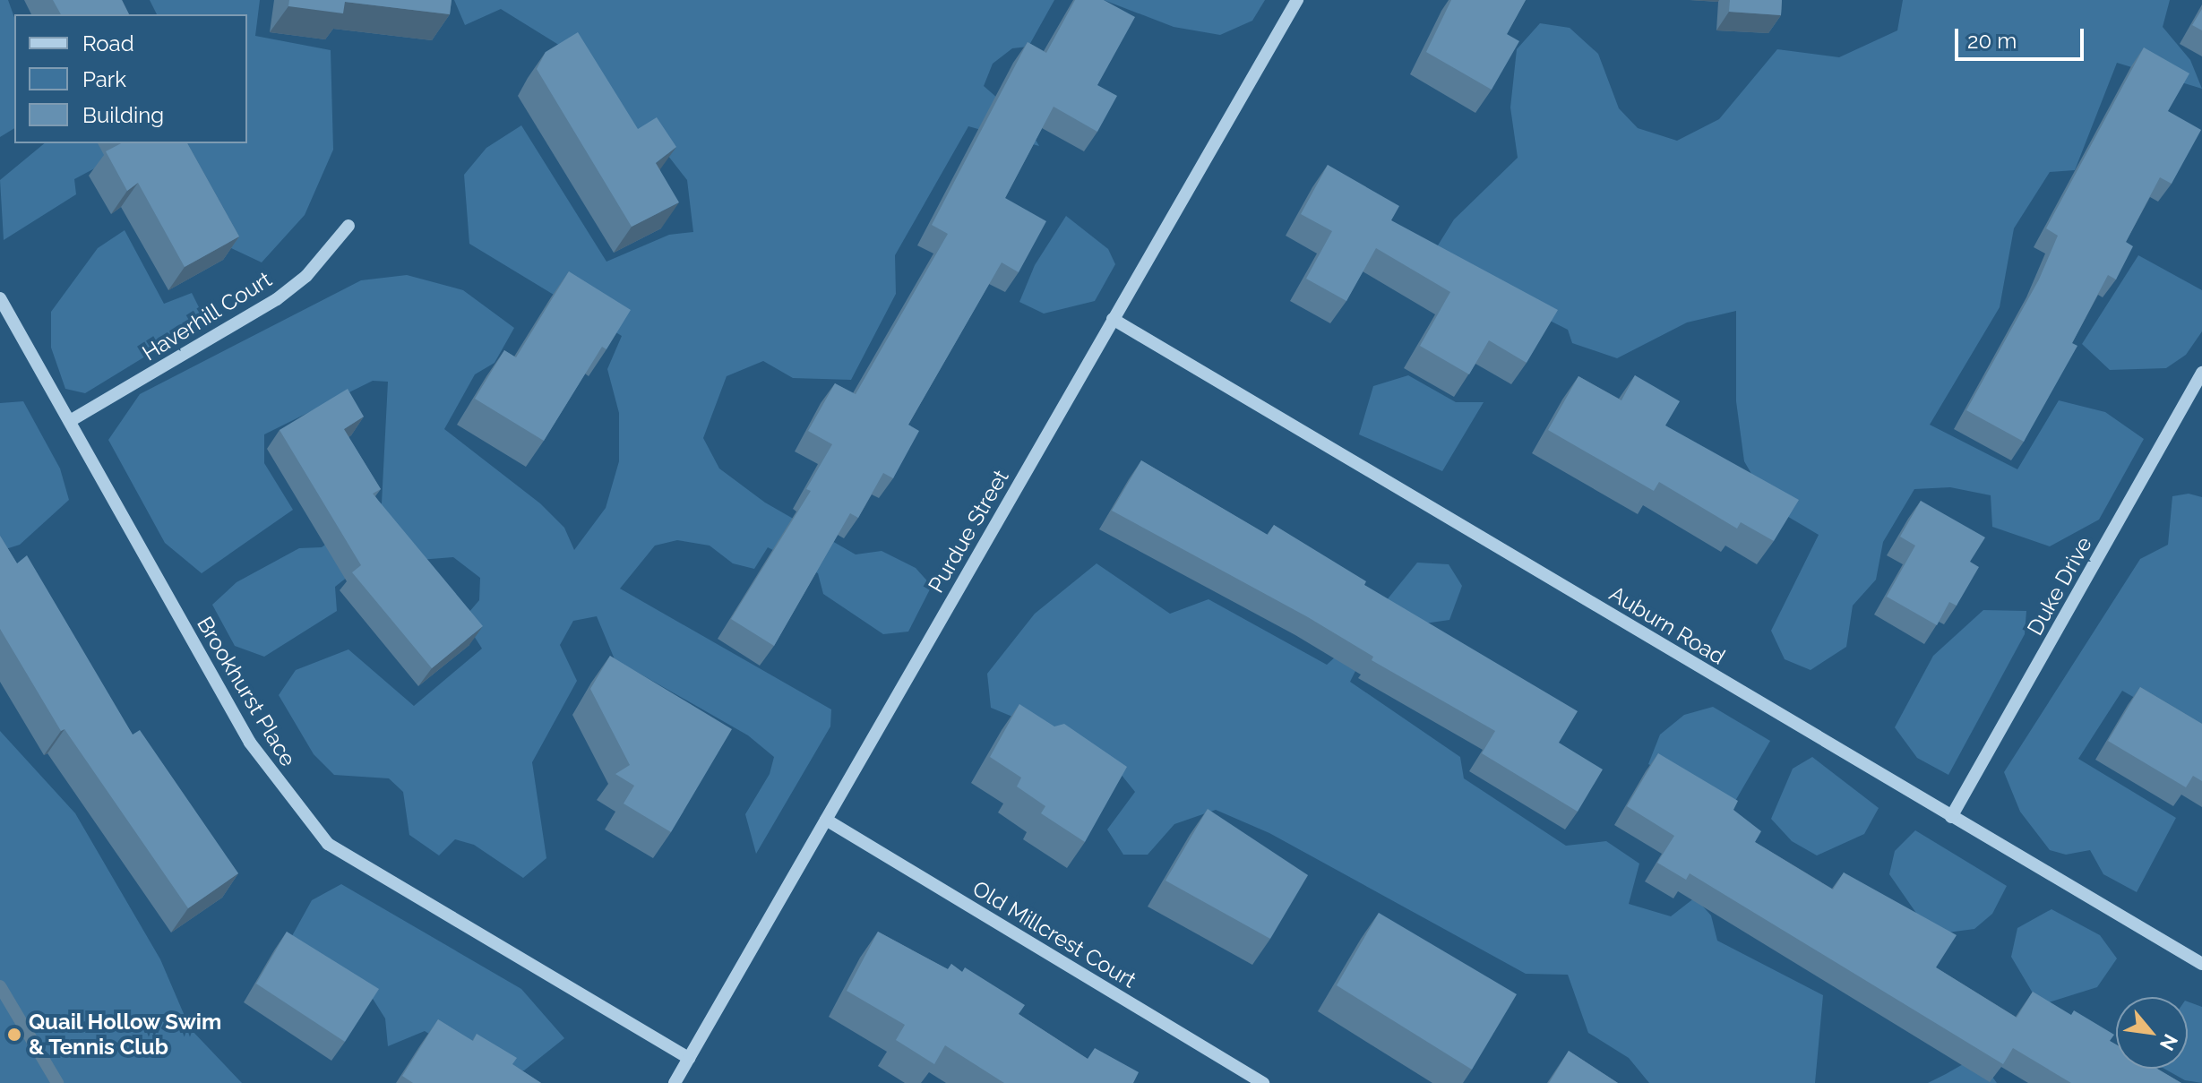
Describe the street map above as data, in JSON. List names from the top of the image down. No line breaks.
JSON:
{"streets":{"street":["Haverhill Court","Purdue Street","Duke Drive","Auburn Road","Brookhurst Place","Old Millcrest Court"]},"crossings":[["Haverhill Court","Brookhurst Place"],["Purdue Street","Auburn Road"],["Purdue Street","Brookhurst Place"],["Purdue Street","Old Millcrest Court"],["Duke Drive","Auburn Road"]],"places":["Quail Hollow Swim & Tennis Club"],"legend":["Road","Park","Building"],"scale_bar":"20 m","north":"bottom right"}
